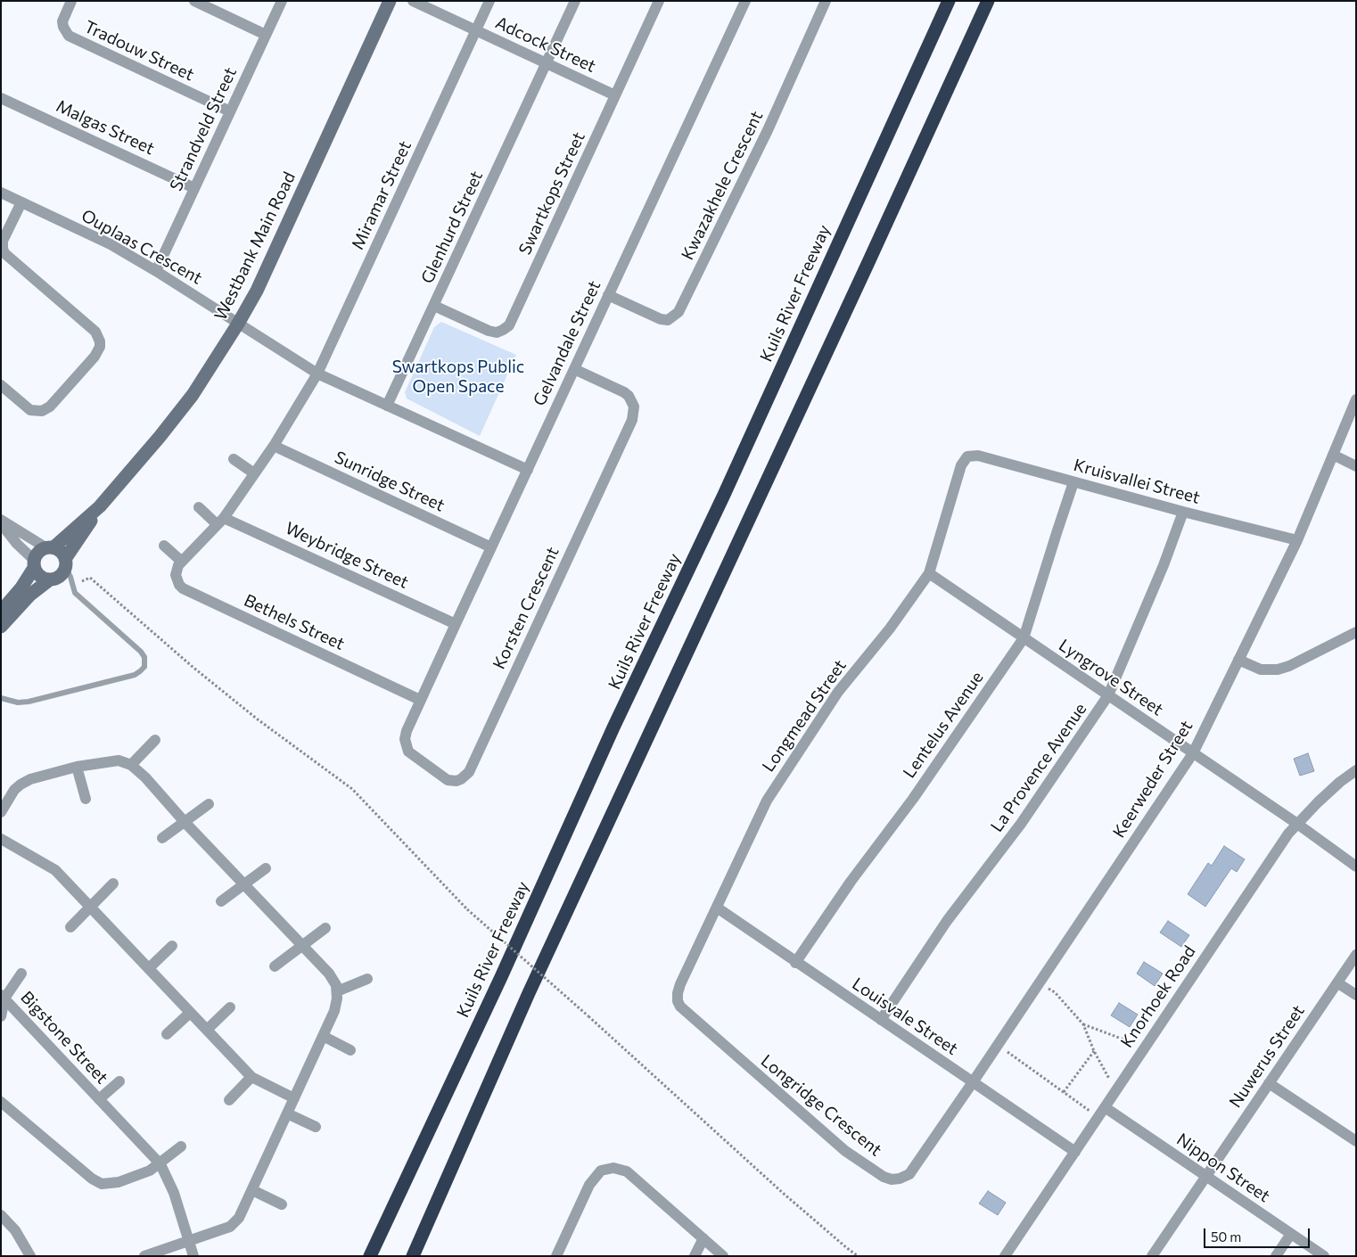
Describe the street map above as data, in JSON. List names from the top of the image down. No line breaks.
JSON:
{"streets":{"highway":["Kuils River Freeway"],"street":["Adcock Street","Tradouw Street","Malgas Street","Strandveld Street","Kwazakhele Crescent","Swartkops Street","Miramar Street","Glenhurd Street","Westbank Main Road","Ouplaas Crescent","Gelvandale Street","Sunridge Street","Kruisvallei Street","Weybridge Street","Korsten Crescent","Bethels Street","Lyngrove Street","Longmead Street","Lentelus Avenue","La Provence Avenue","Keerweder Street","Knorhoek Road","Louisvale Street","Bigstone Street","Nuwerus Street","Longridge Crescent","Nippon Street"]},"crossings":[["Adcock Street","Swartkops Street"],["Adcock Street","Miramar Street"],["Adcock Street","Glenhurd Street"],["Tradouw Street","Strandveld Street"],["Malgas Street","Strandveld Street"],["Strandveld Street","Ouplaas Crescent"],["Kwazakhele Crescent","Gelvandale Street"],["Swartkops Street","Glenhurd Street"],["Miramar Street","Ouplaas Crescent"],["Glenhurd Street","Ouplaas Crescent"],["Westbank Main Road","Ouplaas Crescent"],["Ouplaas Crescent","Gelvandale Street"],["Gelvandale Street","Sunridge Street"],["Gelvandale Street","Weybridge Street"],["Gelvandale Street","Korsten Crescent"],["Gelvandale Street","Bethels Street"],["Kruisvallei Street","Longmead Street"],["Kruisvallei Street","Lentelus Avenue"],["Kruisvallei Street","La Provence Avenue"],["Kruisvallei Street","Keerweder Street"],["Korsten Crescent","Bethels Street"],["Lyngrove Street","Longmead Street"],["Lyngrove Street","Lentelus Avenue"],["Lyngrove Street","La Provence Avenue"],["Lyngrove Street","Keerweder Street"],["Lyngrove Street","Knorhoek Road"],["Longmead Street","Louisvale Street"],["Longmead Street","Longridge Crescent"],["Lentelus Avenue","Louisvale Street"],["La Provence Avenue","Louisvale Street"],["Keerweder Street","Louisvale Street"],["Keerweder Street","Longridge Crescent"],["Knorhoek Road","Louisvale Street"],["Knorhoek Road","Nippon Street"],["Louisvale Street","Longridge Crescent"],["Nuwerus Street","Nippon Street"]],"parks":["Swartkops Public Open Space"],"scale_bar":"50 m"}
